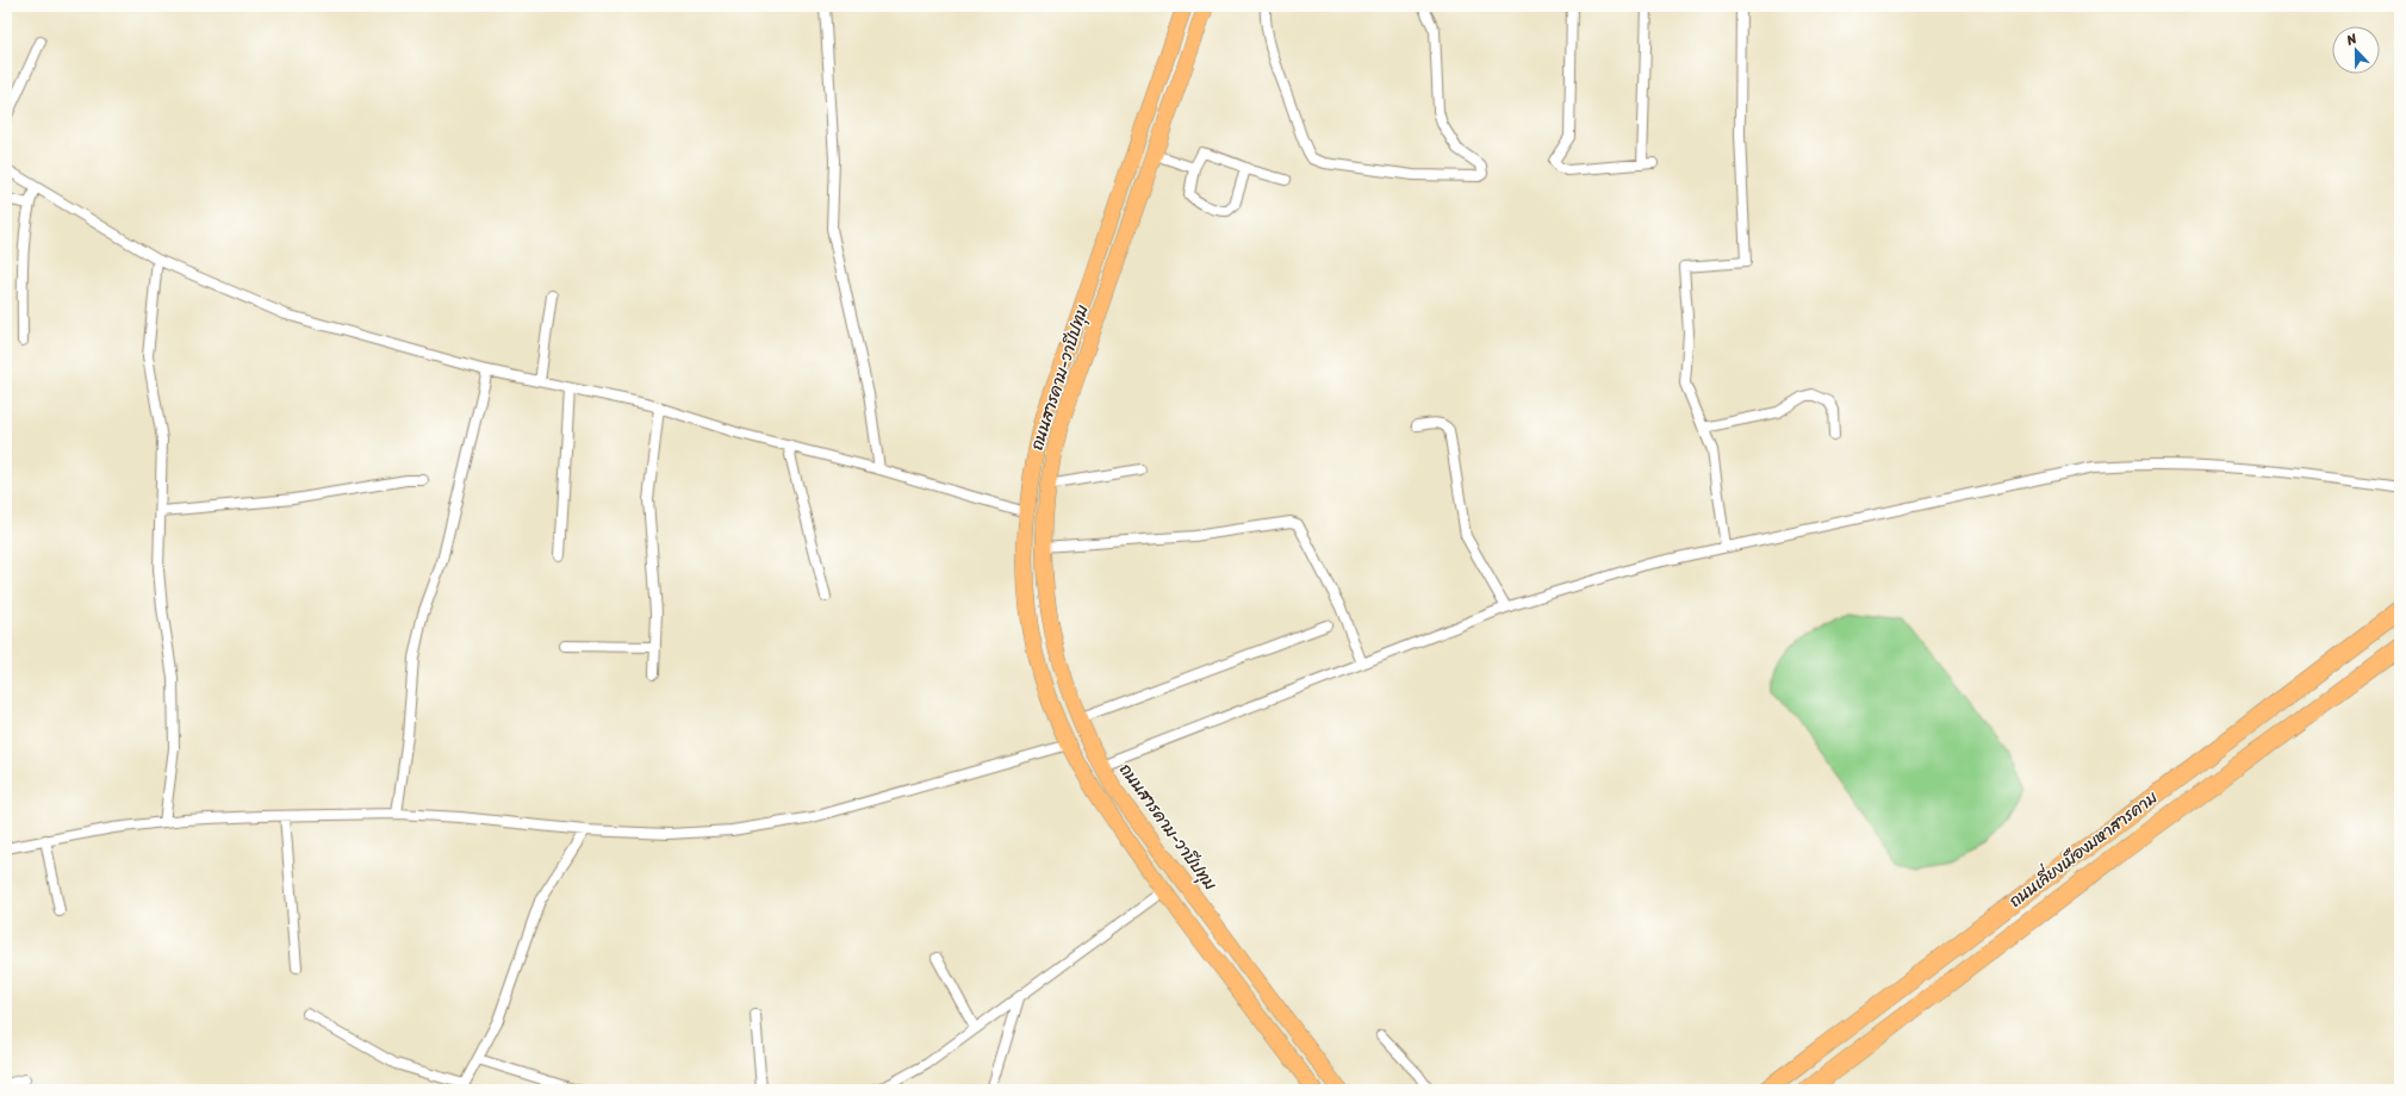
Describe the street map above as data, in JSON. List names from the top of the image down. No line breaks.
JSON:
{"streets":{"highway":["ถนนเลี่ยงเมืองมหาสารคาม"],"main road":["ถนนสารคาม-วาปีปทุม"]},"north":"top"}
